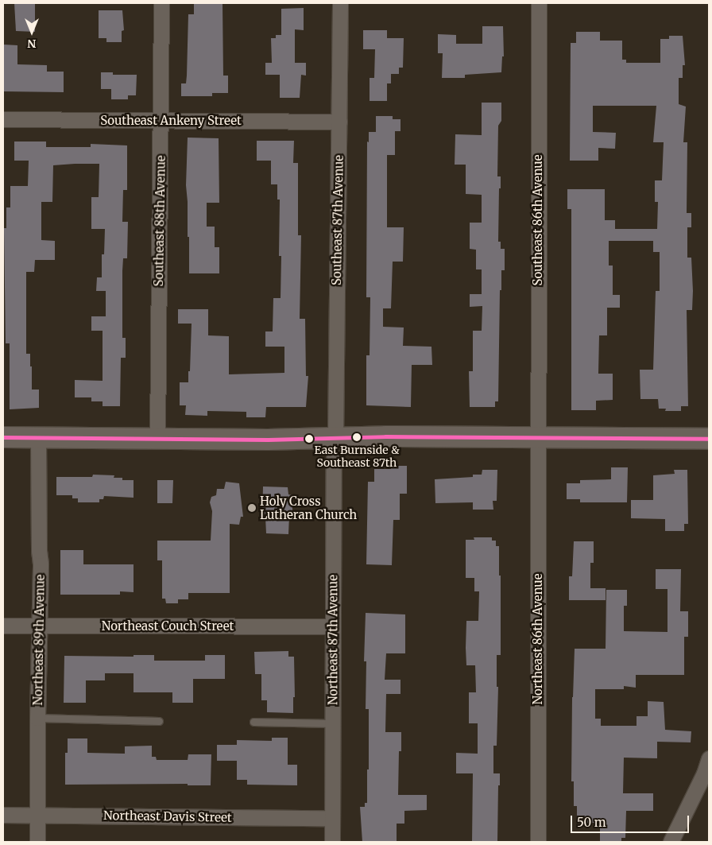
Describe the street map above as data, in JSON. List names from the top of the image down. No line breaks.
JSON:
{"streets":{"street":["Southeast Ankeny Street","Southeast 87th Avenue","Southeast 86th Avenue","Southeast 88th Avenue","Northeast Couch Street","Northeast 86th Avenue","Northeast 89th Avenue","Northeast 87th Avenue","Northeast Davis Street"]},"crossings":[["Southeast Ankeny Street","Southeast 87th Avenue"],["Southeast Ankeny Street","Southeast 88th Avenue"],["Southeast 87th Avenue","Northeast 87th Avenue"],["Southeast 86th Avenue","Northeast 86th Avenue"],["Northeast Couch Street","Northeast 89th Avenue"],["Northeast Couch Street","Northeast 87th Avenue"],["Northeast 89th Avenue","Northeast Davis Street"],["Northeast 87th Avenue","Northeast Davis Street"]],"places":["East Burnside & Southeast 87th","Holy Cross Lutheran Church"],"scale_bar":"50 m","north":"bottom"}
